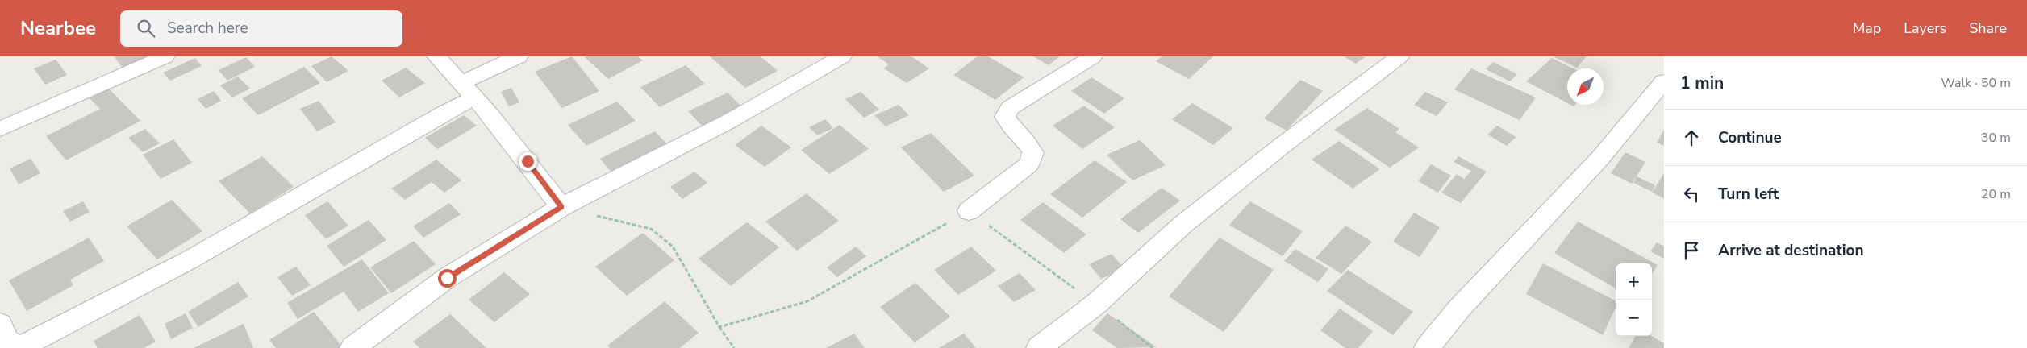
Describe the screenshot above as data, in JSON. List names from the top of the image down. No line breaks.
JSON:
{"north":"bottom left","page":{"header":"Nearbee","search":"Search here","nav":["Map","Layers","Share"],"heading":["1 min","Walk · 50 m"],"list":[["Continue","30 m"],["Turn left","20 m"],"Arrive at destination"],"map_buttons":["+","−"]}}
